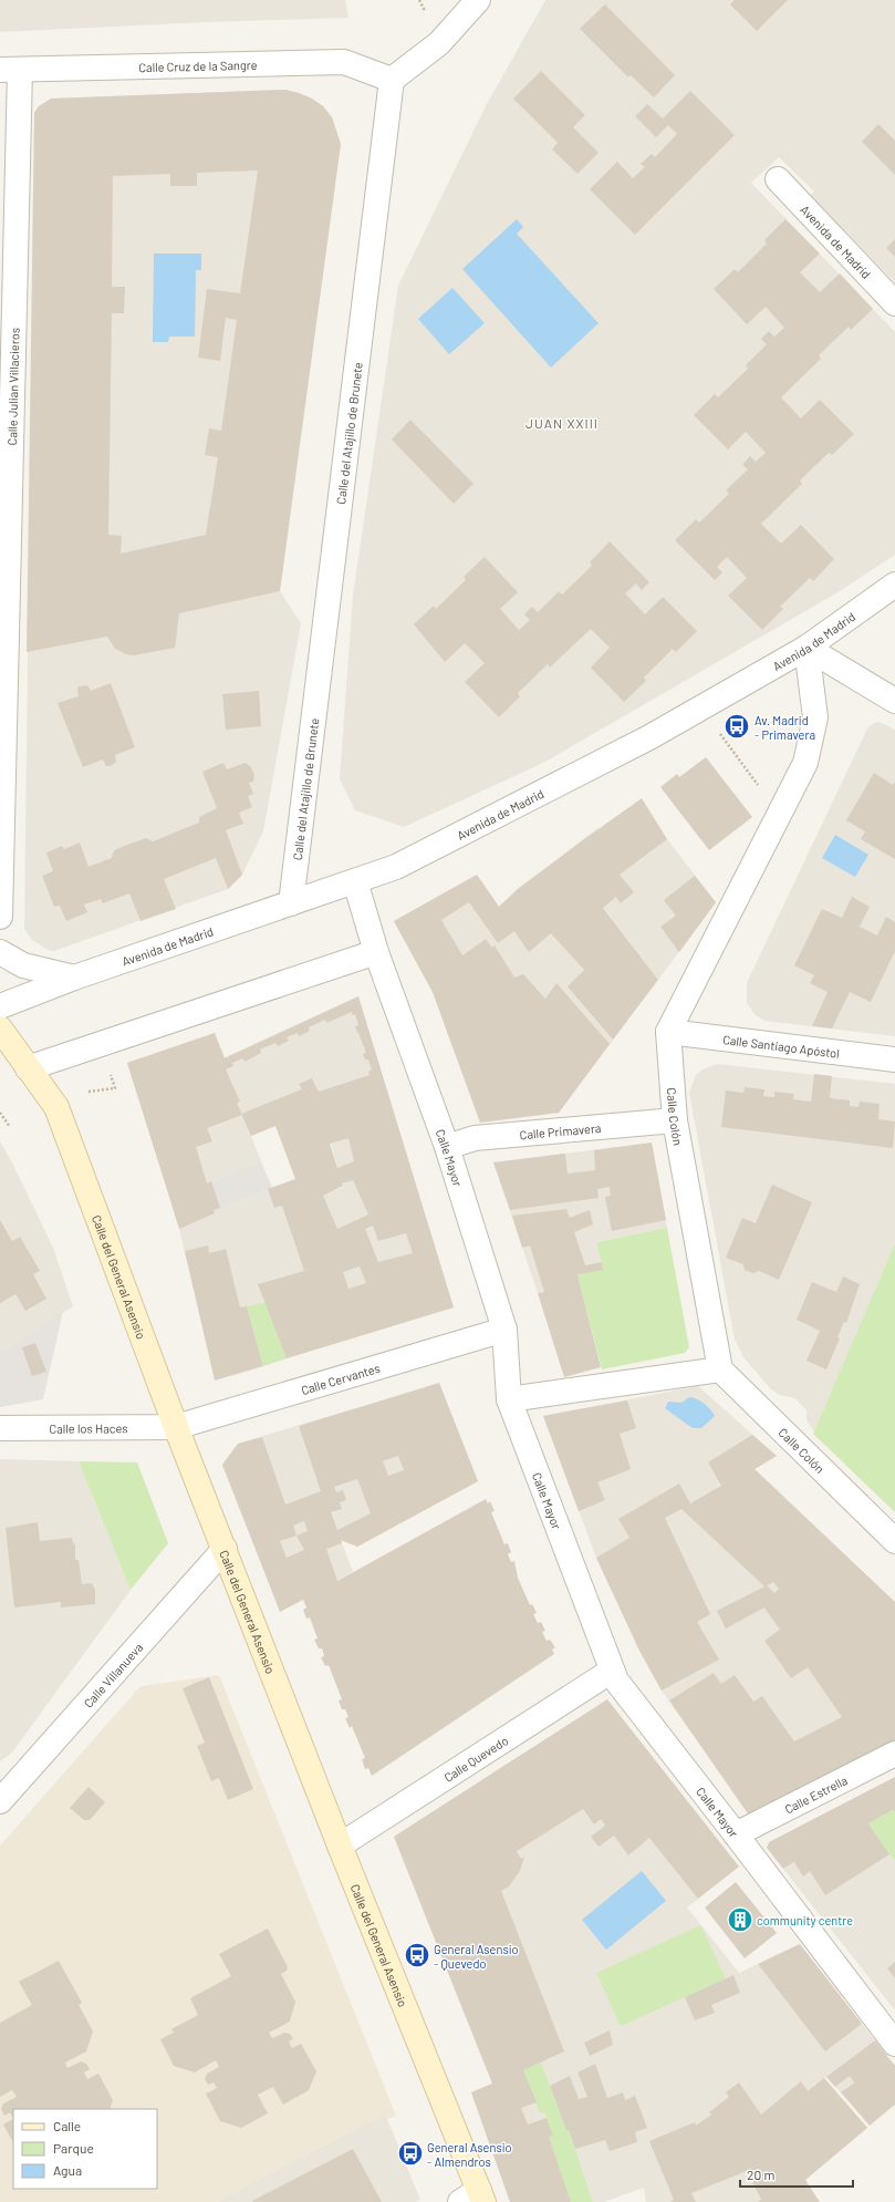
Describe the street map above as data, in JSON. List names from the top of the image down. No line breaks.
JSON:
{"streets":{"main road":["Calle del General Asensio"],"street":["Calle Cruz de la Sangre","Avenida de Madrid","Calle Julian Villacieros","Calle del Atajillo de Brunete","Calle Santiago Apóstol","Calle Colón","Calle Primavera","Calle Mayor","Calle Cervantes","Calle los Haces","Calle Villanueva","Calle Quevedo","Calle Estrella"]},"crossings":[["Calle Cruz de la Sangre","Calle Julian Villacieros"],["Calle Cruz de la Sangre","Calle del Atajillo de Brunete"],["Avenida de Madrid","Calle del Atajillo de Brunete"],["Avenida de Madrid","Calle Mayor"],["Calle Santiago Apóstol","Calle Colón"],["Calle Colón","Calle Primavera"],["Calle Primavera","Calle Mayor"],["Calle Mayor","Calle Cervantes"],["Calle Mayor","Calle Quevedo"],["Calle Mayor","Calle Estrella"],["Calle del General Asensio","Calle Cervantes"],["Calle del General Asensio","Calle los Haces"],["Calle del General Asensio","Calle Villanueva"],["Calle del General Asensio","Calle Quevedo"],["Calle Cervantes","Calle los Haces"]],"districts":["JUAN XXIII"],"places":{"bus stop":["Av. Madrid - Primavera","General Asensio - Quevedo","General Asensio - Almendros"],"building":["community centre"]},"legend":["Calle","Parque","Agua"],"scale_bar":"20 m"}
